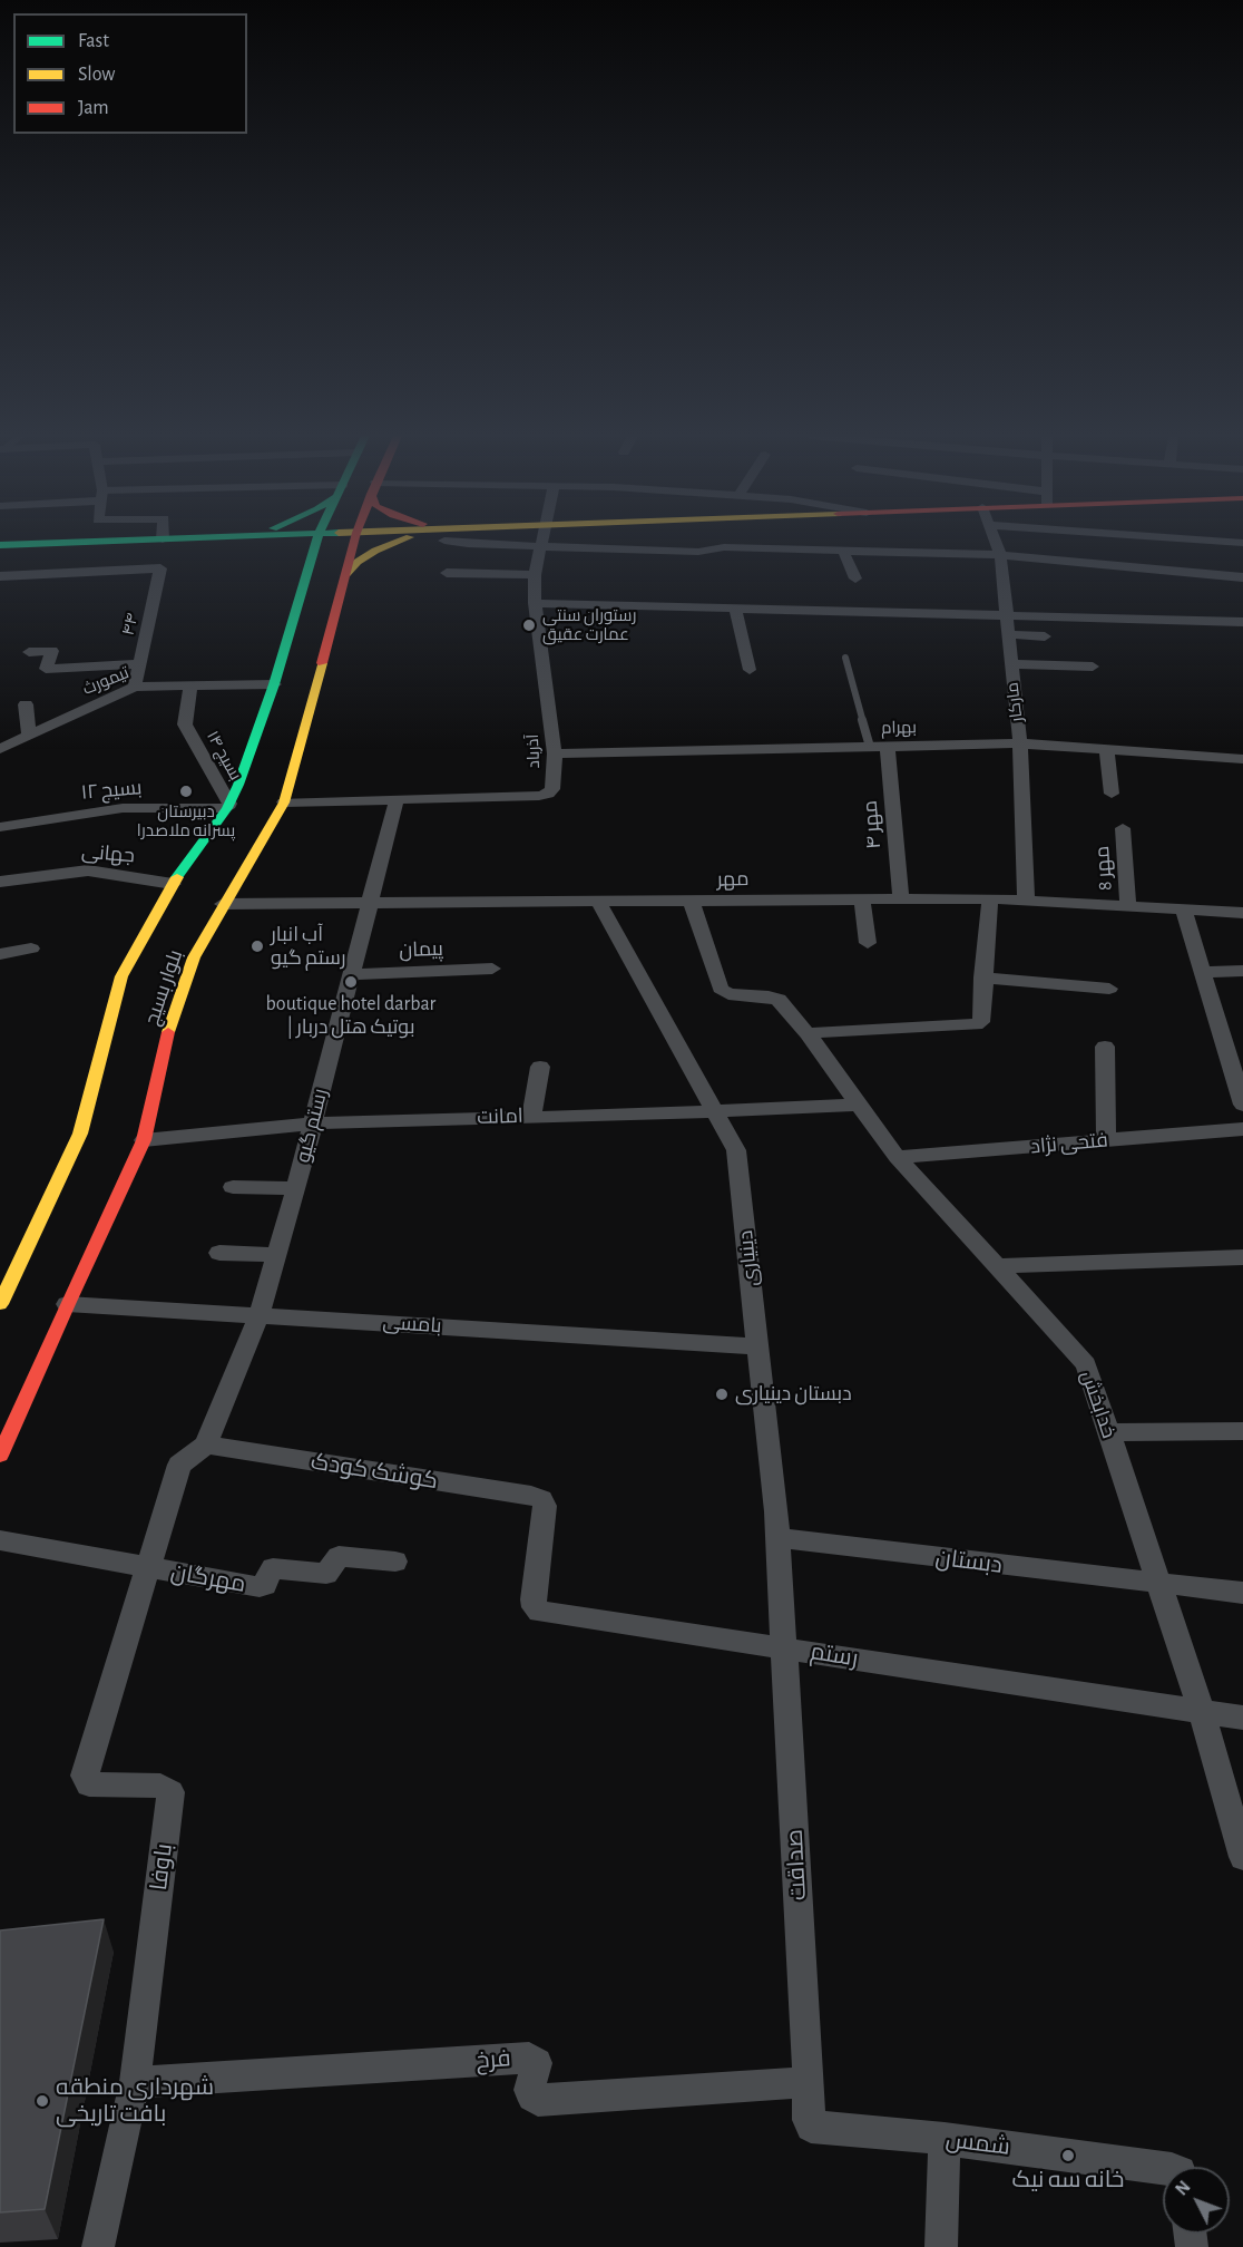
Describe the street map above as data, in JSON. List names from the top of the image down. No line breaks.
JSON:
{"streets":{"main road":["بلوار بسیج"],"street":["۴۴","تیمورث","مارکار","بهرام","آذرباد","بسیج ۱۴","بسیج ۱۲","مهر ۴","جهانی","مهر 8","مهر","پیمان","امانت","رستم گیو","فتحی نژاد","دینیاری","بامسی","خدابخش","کوشک کودک","دبستان","مهرگان","رستم","صداقت","باوفا","فرخ","شمس"]},"crossings":[["۴۴","تیمورث"],["تیمورث","بسیج ۱۴"],["تیمورث","بلوار بسیج"],["مارکار","بهرام"],["مارکار","مهر"],["بهرام","آذرباد"],["بهرام","مهر ۴"],["آذرباد","بلوار بسیج"],["آذرباد","رستم گیو"],["بسیج ۱۴","بسیج ۱۲"],["بسیج ۱۴","بلوار بسیج"],["بسیج ۱۲","بلوار بسیج"],["مهر ۴","مهر"],["جهانی","بلوار بسیج"],["مهر 8","مهر"],["مهر","بلوار بسیج"],["مهر","رستم گیو"],["مهر","دینیاری"],["مهر","خدابخش"],["پیمان","رستم گیو"],["بلوار بسیج","امانت"],["بلوار بسیج","بامسی"],["امانت","رستم گیو"],["امانت","دینیاری"],["امانت","خدابخش"],["رستم گیو","بامسی"],["رستم گیو","کوشک کودک"],["فتحی نژاد","خدابخش"],["دینیاری","بامسی"],["دینیاری","دبستان"],["دینیاری","رستم"],["دینیاری","صداقت"],["خدابخش","دبستان"],["خدابخش","رستم"],["کوشک کودک","رستم"],["مهرگان","باوفا"],["رستم","صداقت"],["صداقت","فرخ"],["صداقت","شمس"],["باوفا","فرخ"],["فرخ","شمس"]],"places":["رستوران سنتی عمارت عقیق","دبیرستان پسرانه ملاصدرا","آب انبار رستم گیو","boutique hotel darbar | بوتیک هتل دربار","دبستان دینیاری","شهرداری منطقه بافت تاریخی","خانه سه نیک"],"legend":["Fast","Slow","Jam"],"north":"top left"}
